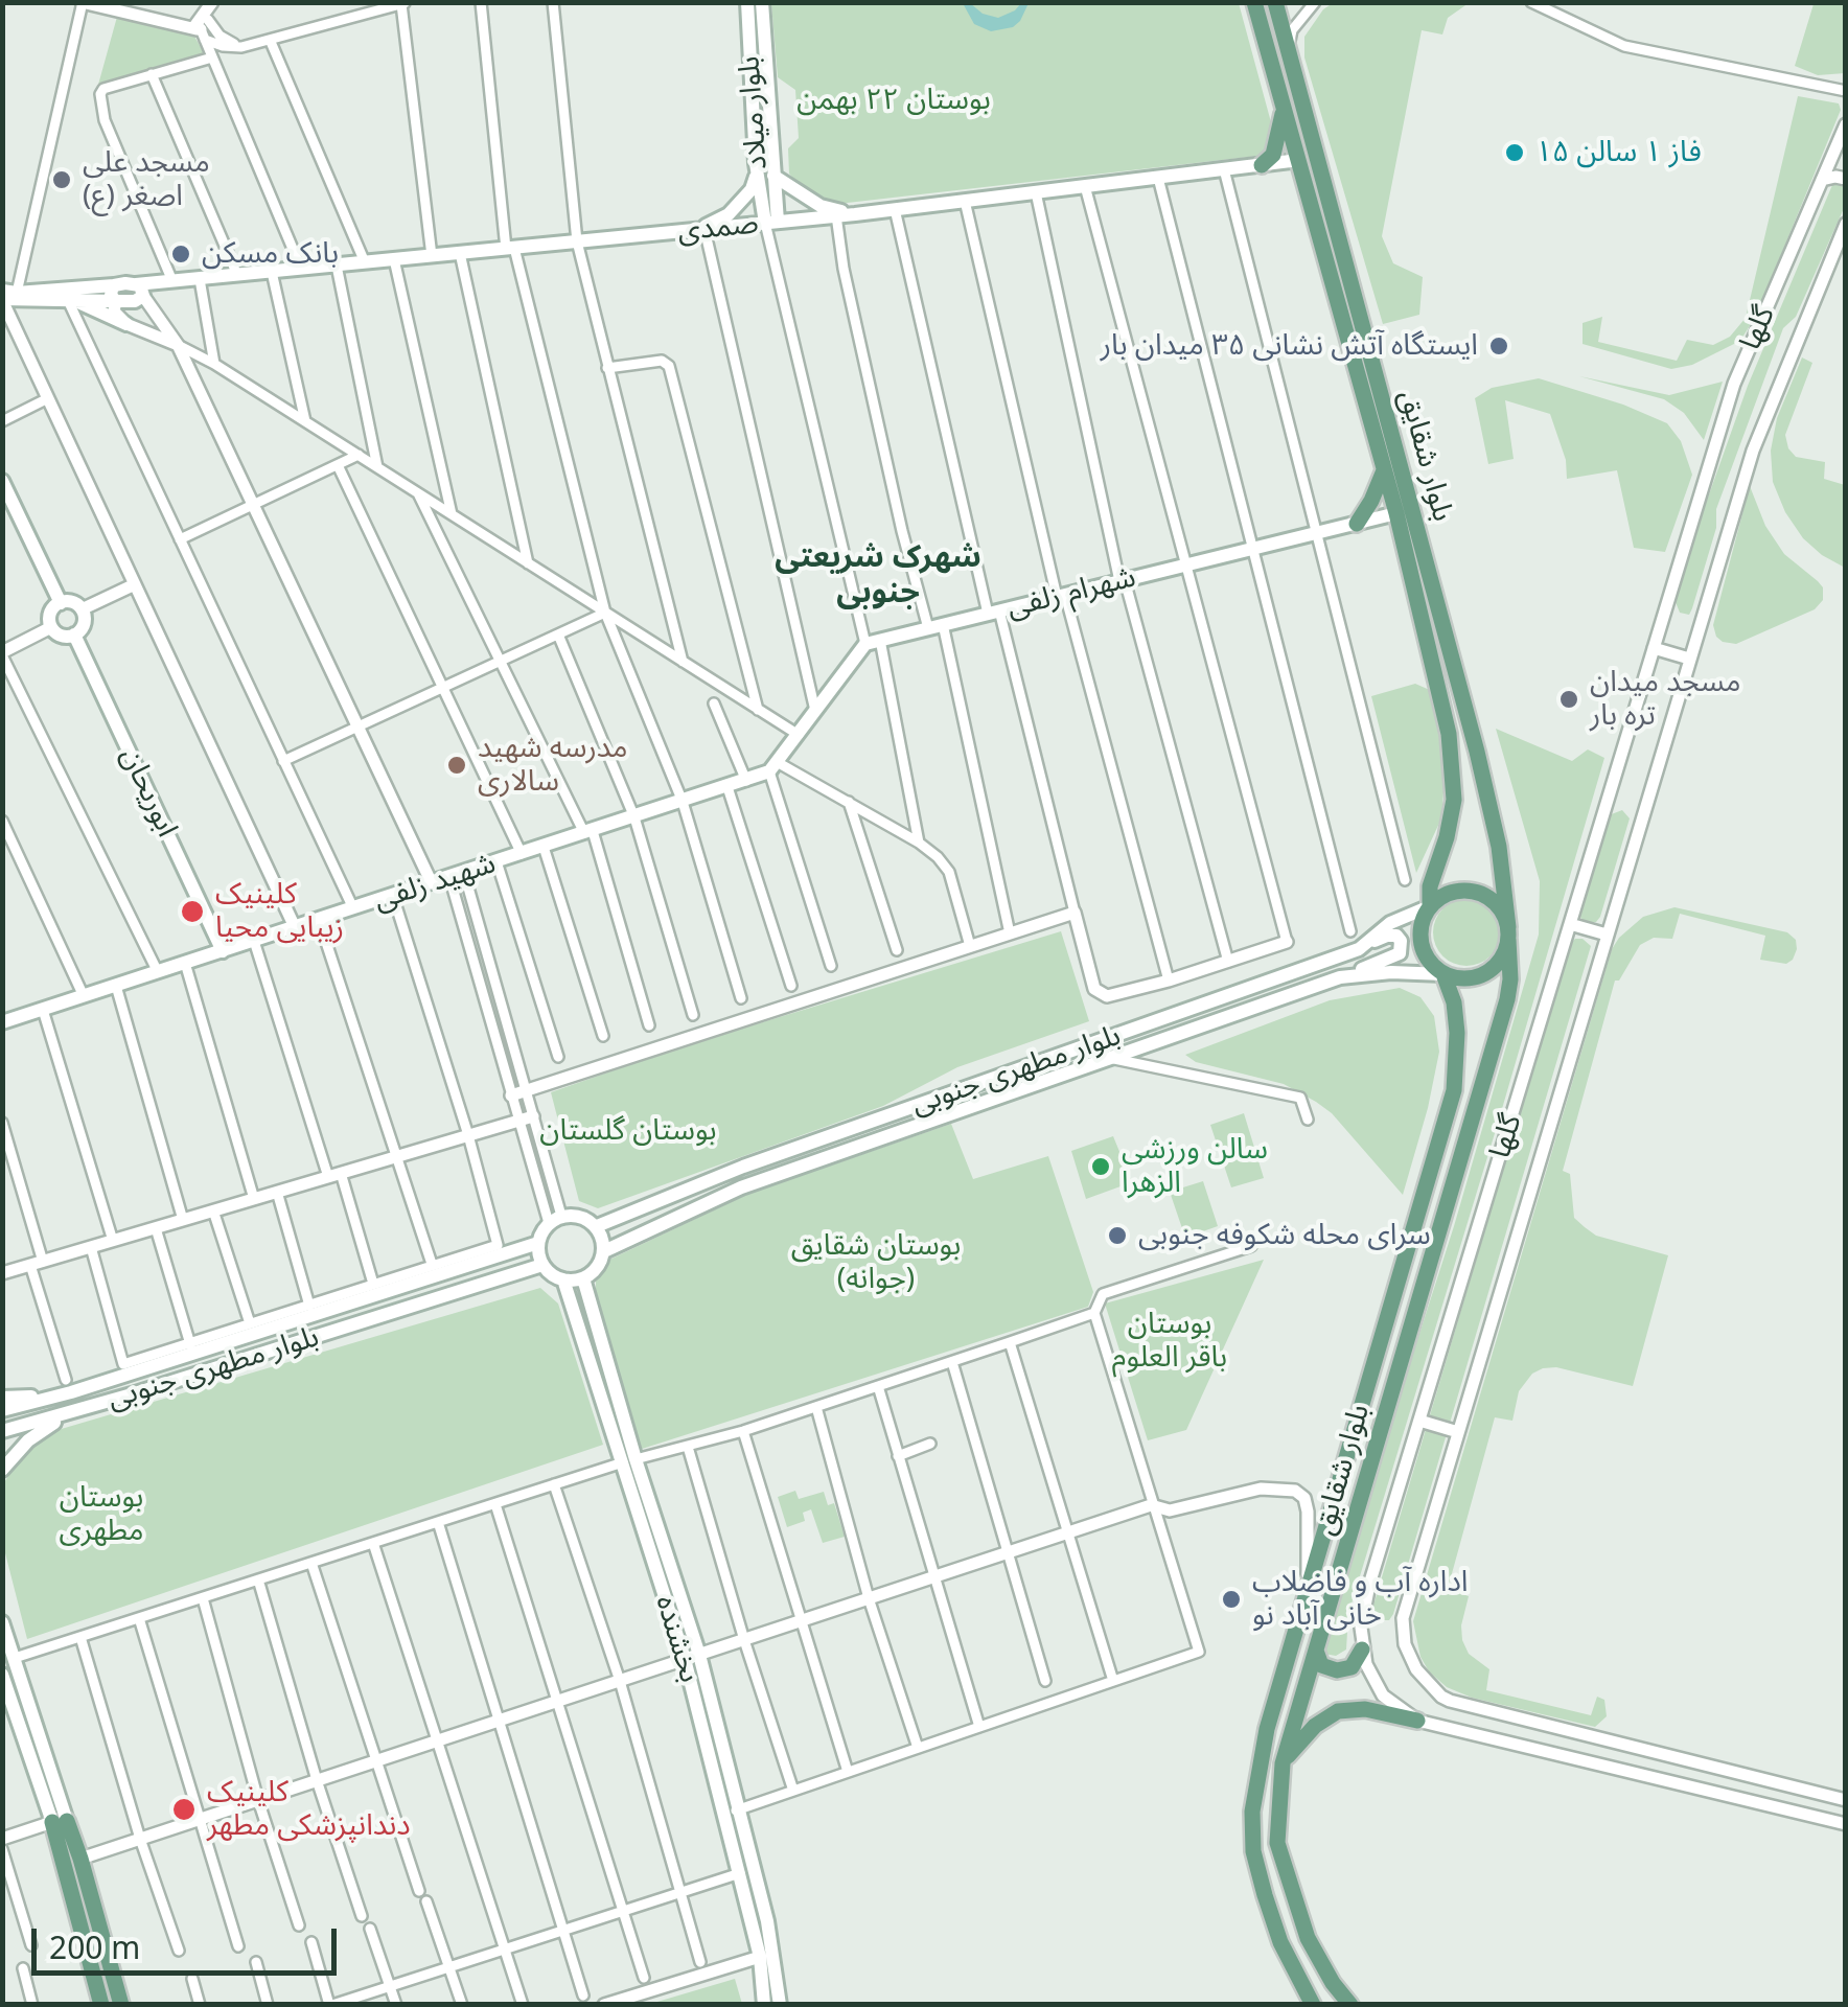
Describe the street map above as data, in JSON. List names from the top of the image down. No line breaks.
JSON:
{"streets":{"main road":["بلوار میلاد","صمدی","بلوار شقایق","شهرام زلفی","ابوریحان","شهید زلفی","بلوار مطهری جنوبی","بخشنده"],"street":["گلها"]},"crossings":[["بلوار میلاد","صمدی"],["صمدی","بلوار شقایق"],["بلوار شقایق","شهرام زلفی"],["بلوار شقایق","بلوار مطهری جنوبی"],["ابوریحان","شهید زلفی"],["بلوار مطهری جنوبی","بخشنده"]],"districts":["شهرک شریعتی جنوبی"],"parks":["بوستان ۲۲ بهمن","بوستان گلستان","بوستان شقایق (جوانه)","بوستان باقر العلوم","بوستان مطهری"],"places":["فاز ۱ سالن ۱۵","مسجد علی اصغر (ع)","بانک مسکن","ایستگاه آتش نشانی ۳۵ میدان بار","مسجد میدان تره بار","مدرسه شهید سالاری","کلینیک زیبایی محیا","سالن ورزشی الزهرا","سرای محله شکوفه جنوبی","اداره آب و فاضلاب خانی آباد نو","کلینیک دندانپزشکی مطهر"],"scale_bar":"200 m"}
